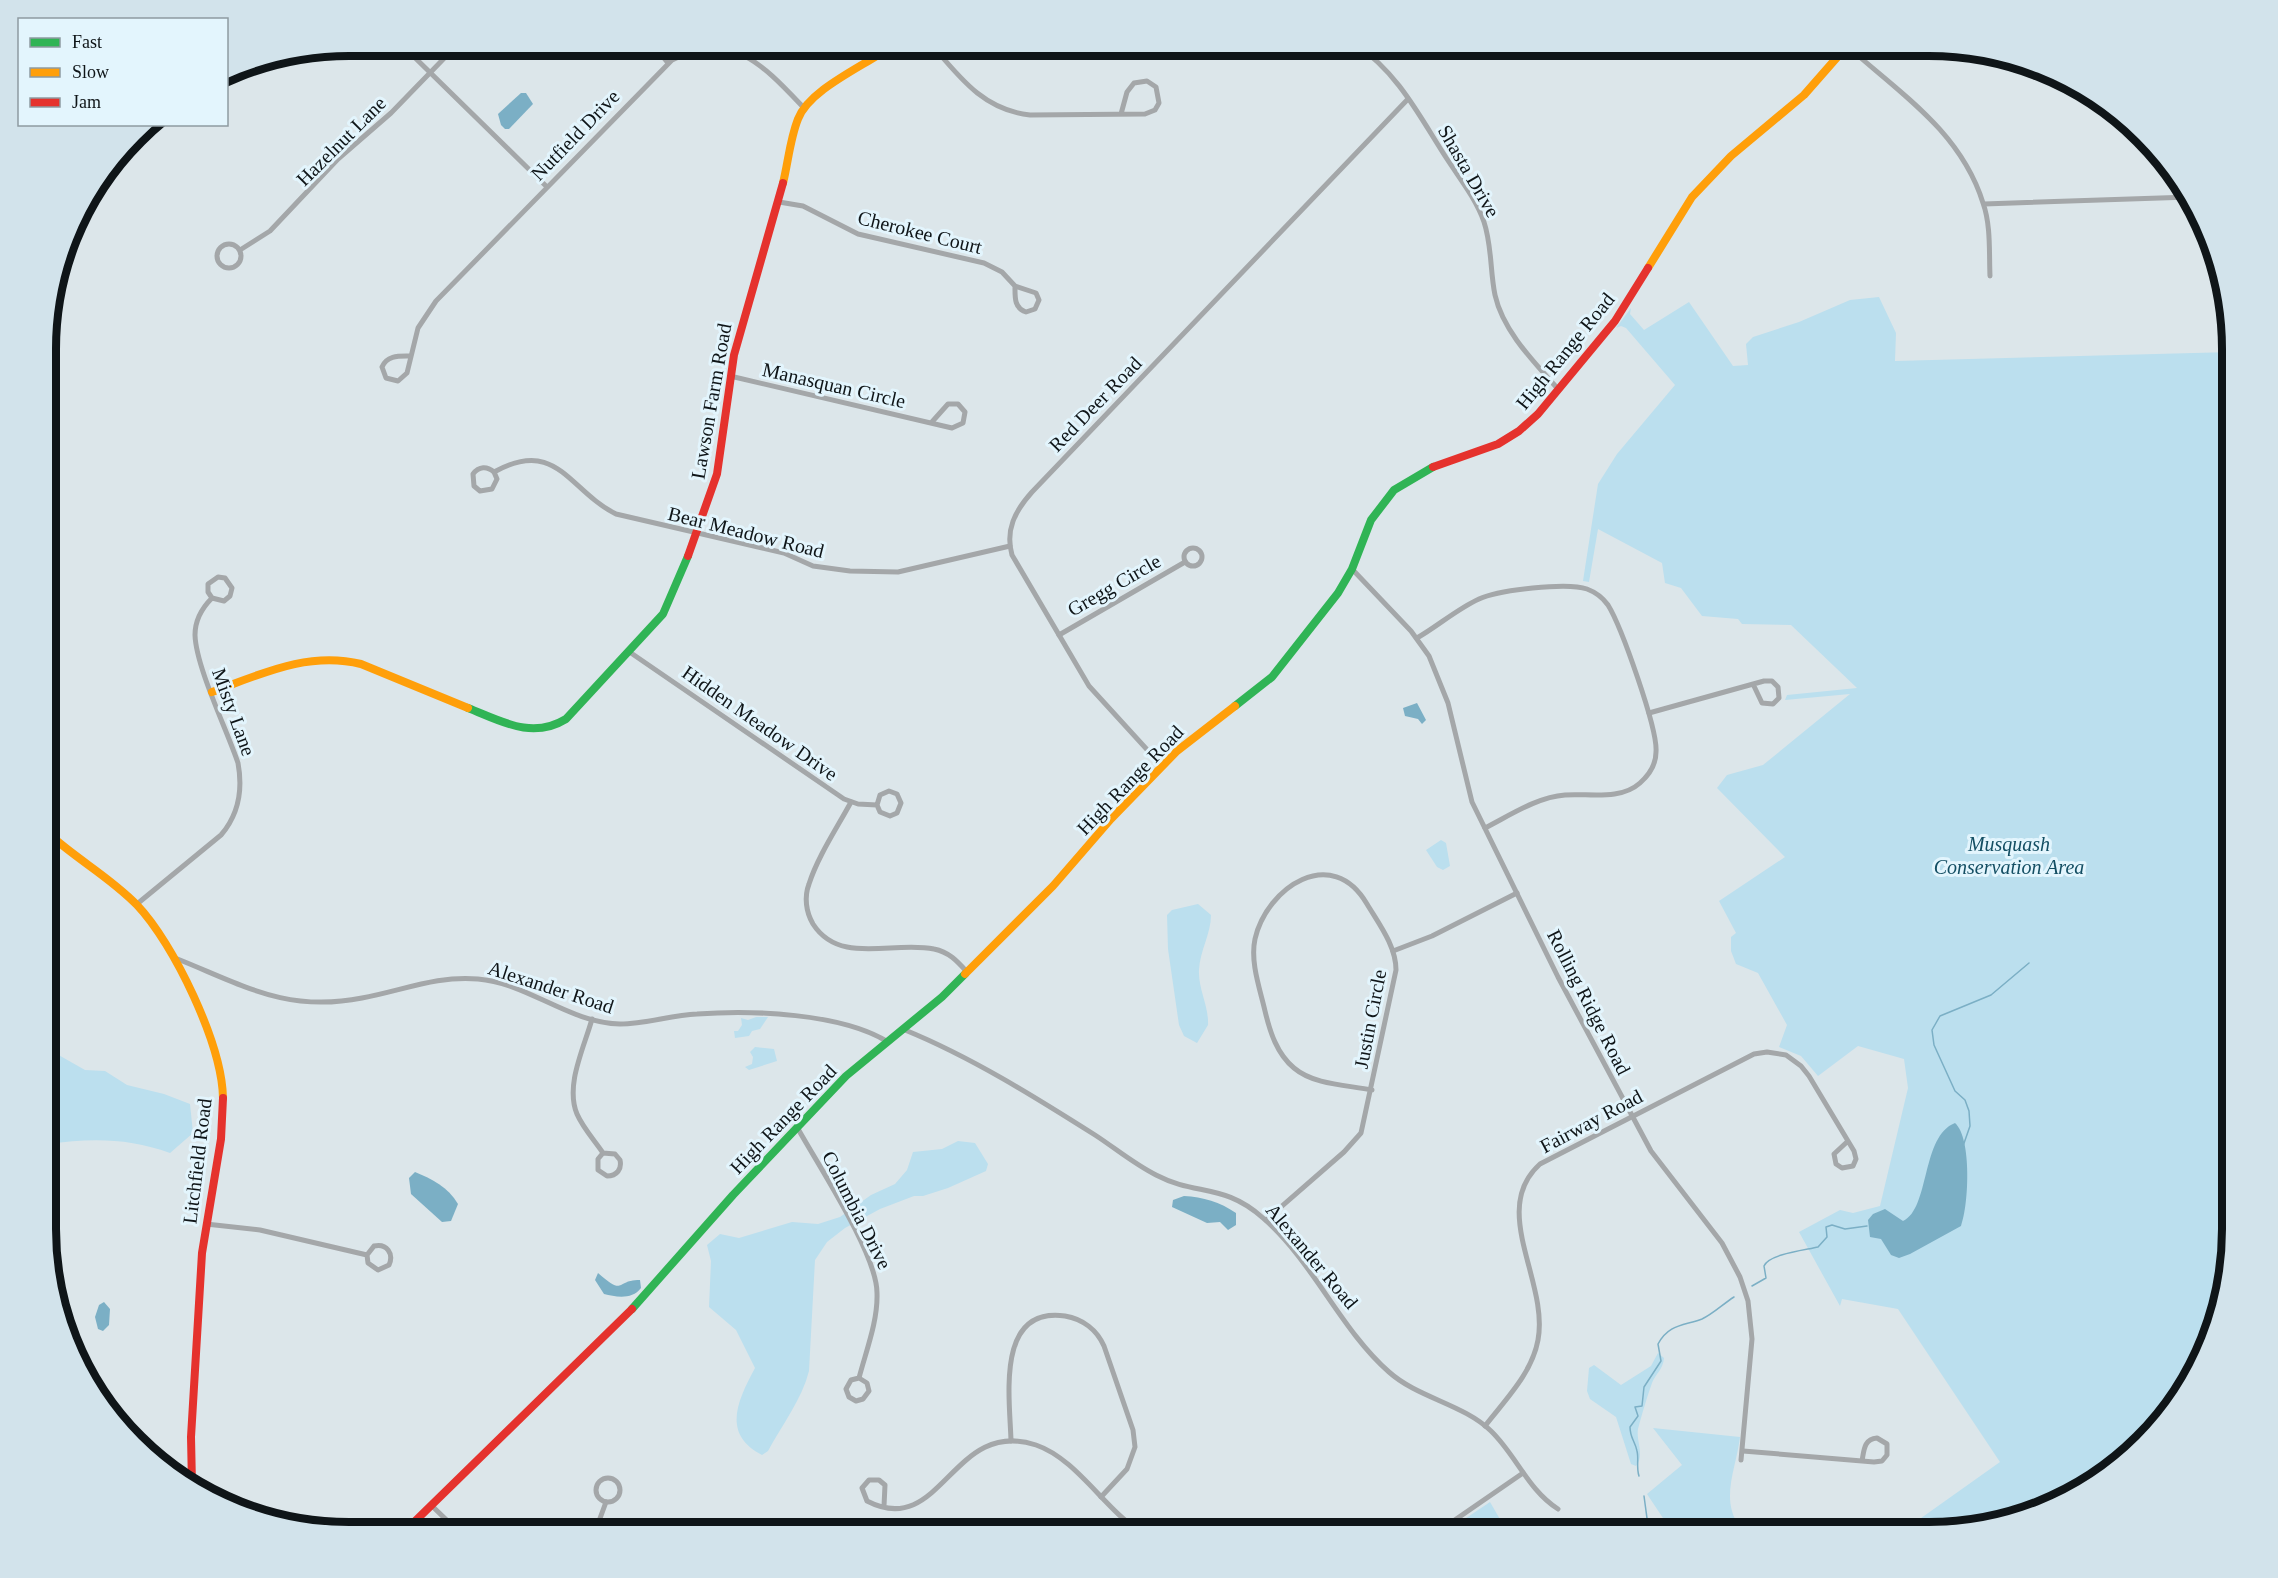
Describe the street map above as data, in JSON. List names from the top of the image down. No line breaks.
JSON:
{"streets":{"street":["Nutfield Drive","Hazelnut Lane","Shasta Drive","Cherokee Court","High Range Road","Manasquan Circle","Lawson Farm Road","Red Deer Road","Bear Meadow Road","Gregg Circle","Misty Lane","Hidden Meadow Drive","Alexander Road","Rolling Ridge Road","Justin Circle","Fairway Road","Litchfield Road","Columbia Drive"]},"crossings":[["Nutfield Drive","Lawson Farm Road"],["Shasta Drive","High Range Road"],["Shasta Drive","Red Deer Road"],["Cherokee Court","Lawson Farm Road"],["High Range Road","Alexander Road"],["High Range Road","Rolling Ridge Road"],["High Range Road","Columbia Drive"],["Manasquan Circle","Lawson Farm Road"],["Lawson Farm Road","Bear Meadow Road"],["Lawson Farm Road","Misty Lane"],["Lawson Farm Road","Hidden Meadow Drive"],["Red Deer Road","Bear Meadow Road"],["Misty Lane","Litchfield Road"],["Alexander Road","Justin Circle"],["Alexander Road","Fairway Road"],["Alexander Road","Litchfield Road"],["Rolling Ridge Road","Fairway Road"]],"parks":["Musquash Conservation Area"],"legend":["Fast","Slow","Jam"]}
